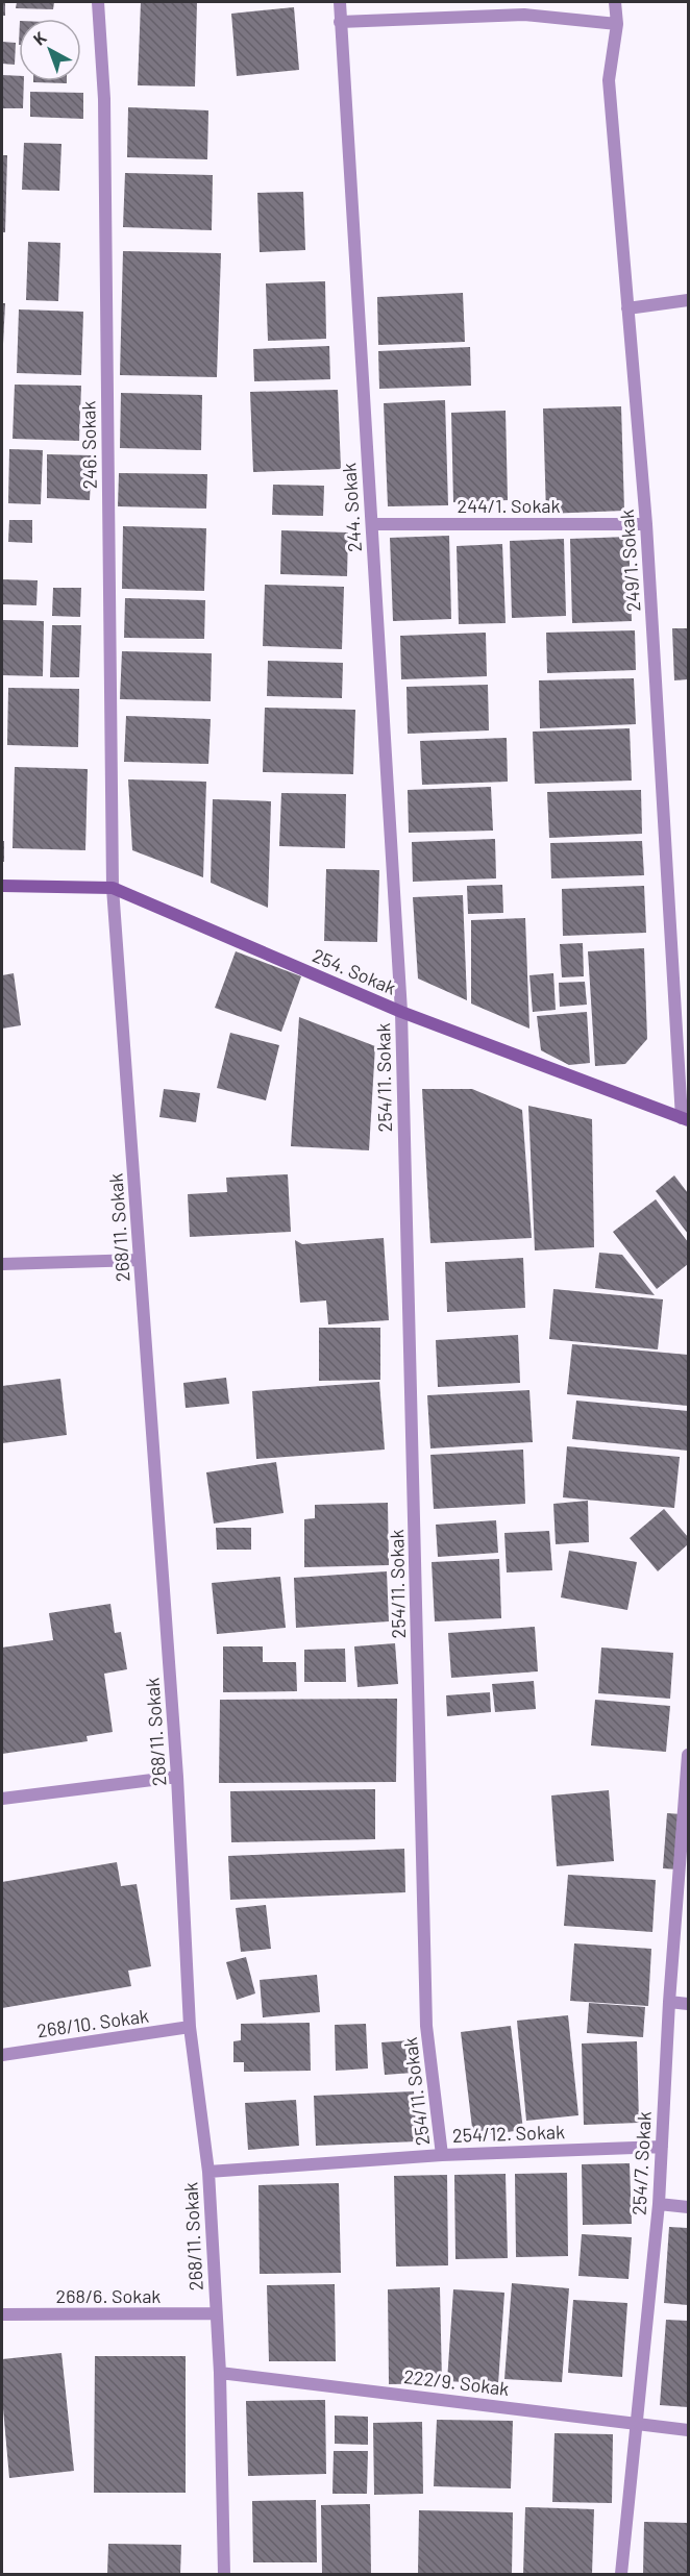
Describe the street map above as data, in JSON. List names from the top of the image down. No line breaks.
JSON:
{"streets":{"street":["246. Sokak","244/1. Sokak","244. Sokak","249/1. Sokak","254. Sokak","254/11. Sokak","268/11. Sokak","268/10. Sokak","254/12. Sokak","254/7. Sokak","268/6. Sokak","222/9. Sokak"]},"crossings":[["246. Sokak","254. Sokak"],["246. Sokak","268/11. Sokak"],["244/1. Sokak","244. Sokak"],["244/1. Sokak","249/1. Sokak"],["244. Sokak","254. Sokak"],["244. Sokak","254/11. Sokak"],["249/1. Sokak","254. Sokak"],["254. Sokak","254/11. Sokak"],["254. Sokak","268/11. Sokak"],["254/11. Sokak","254/12. Sokak"],["268/11. Sokak","268/10. Sokak"],["268/11. Sokak","254/12. Sokak"],["268/11. Sokak","268/6. Sokak"],["268/11. Sokak","222/9. Sokak"],["254/12. Sokak","254/7. Sokak"],["254/7. Sokak","222/9. Sokak"]],"north":"top left"}
